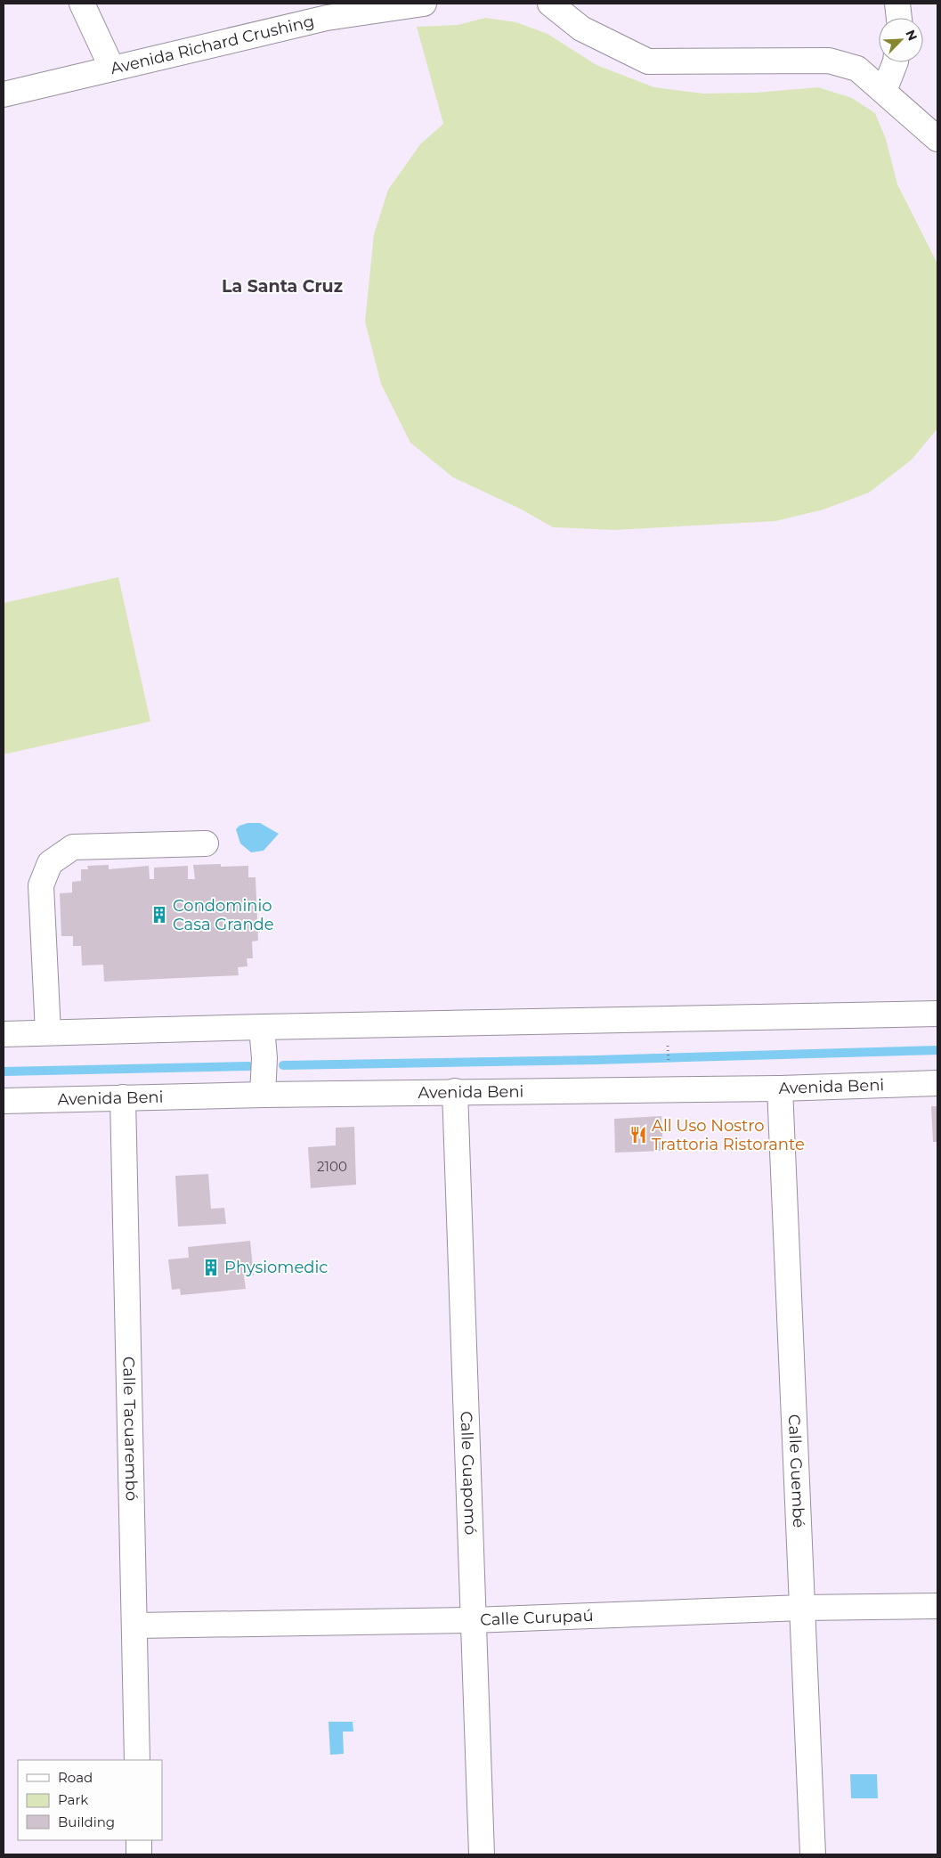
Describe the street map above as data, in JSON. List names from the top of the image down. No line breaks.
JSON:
{"streets":{"street":["Avenida Richard Crushing","Avenida Beni","Calle Tacuarembó","Calle Guembé","Calle Guapomó","Calle Curupaú"]},"crossings":[["Avenida Beni","Calle Tacuarembó"],["Avenida Beni","Calle Guembé"],["Avenida Beni","Calle Guapomó"],["Calle Tacuarembó","Calle Curupaú"],["Calle Guembé","Calle Curupaú"],["Calle Guapomó","Calle Curupaú"]],"districts":["La Santa Cruz"],"places":{"building":["Condominio Casa Grande","Physiomedic"],"restaurant":["All Uso Nostro Trattoria Ristorante"]},"house_numbers":["2100"],"legend":["Road","Park","Building"],"north":"top right"}
